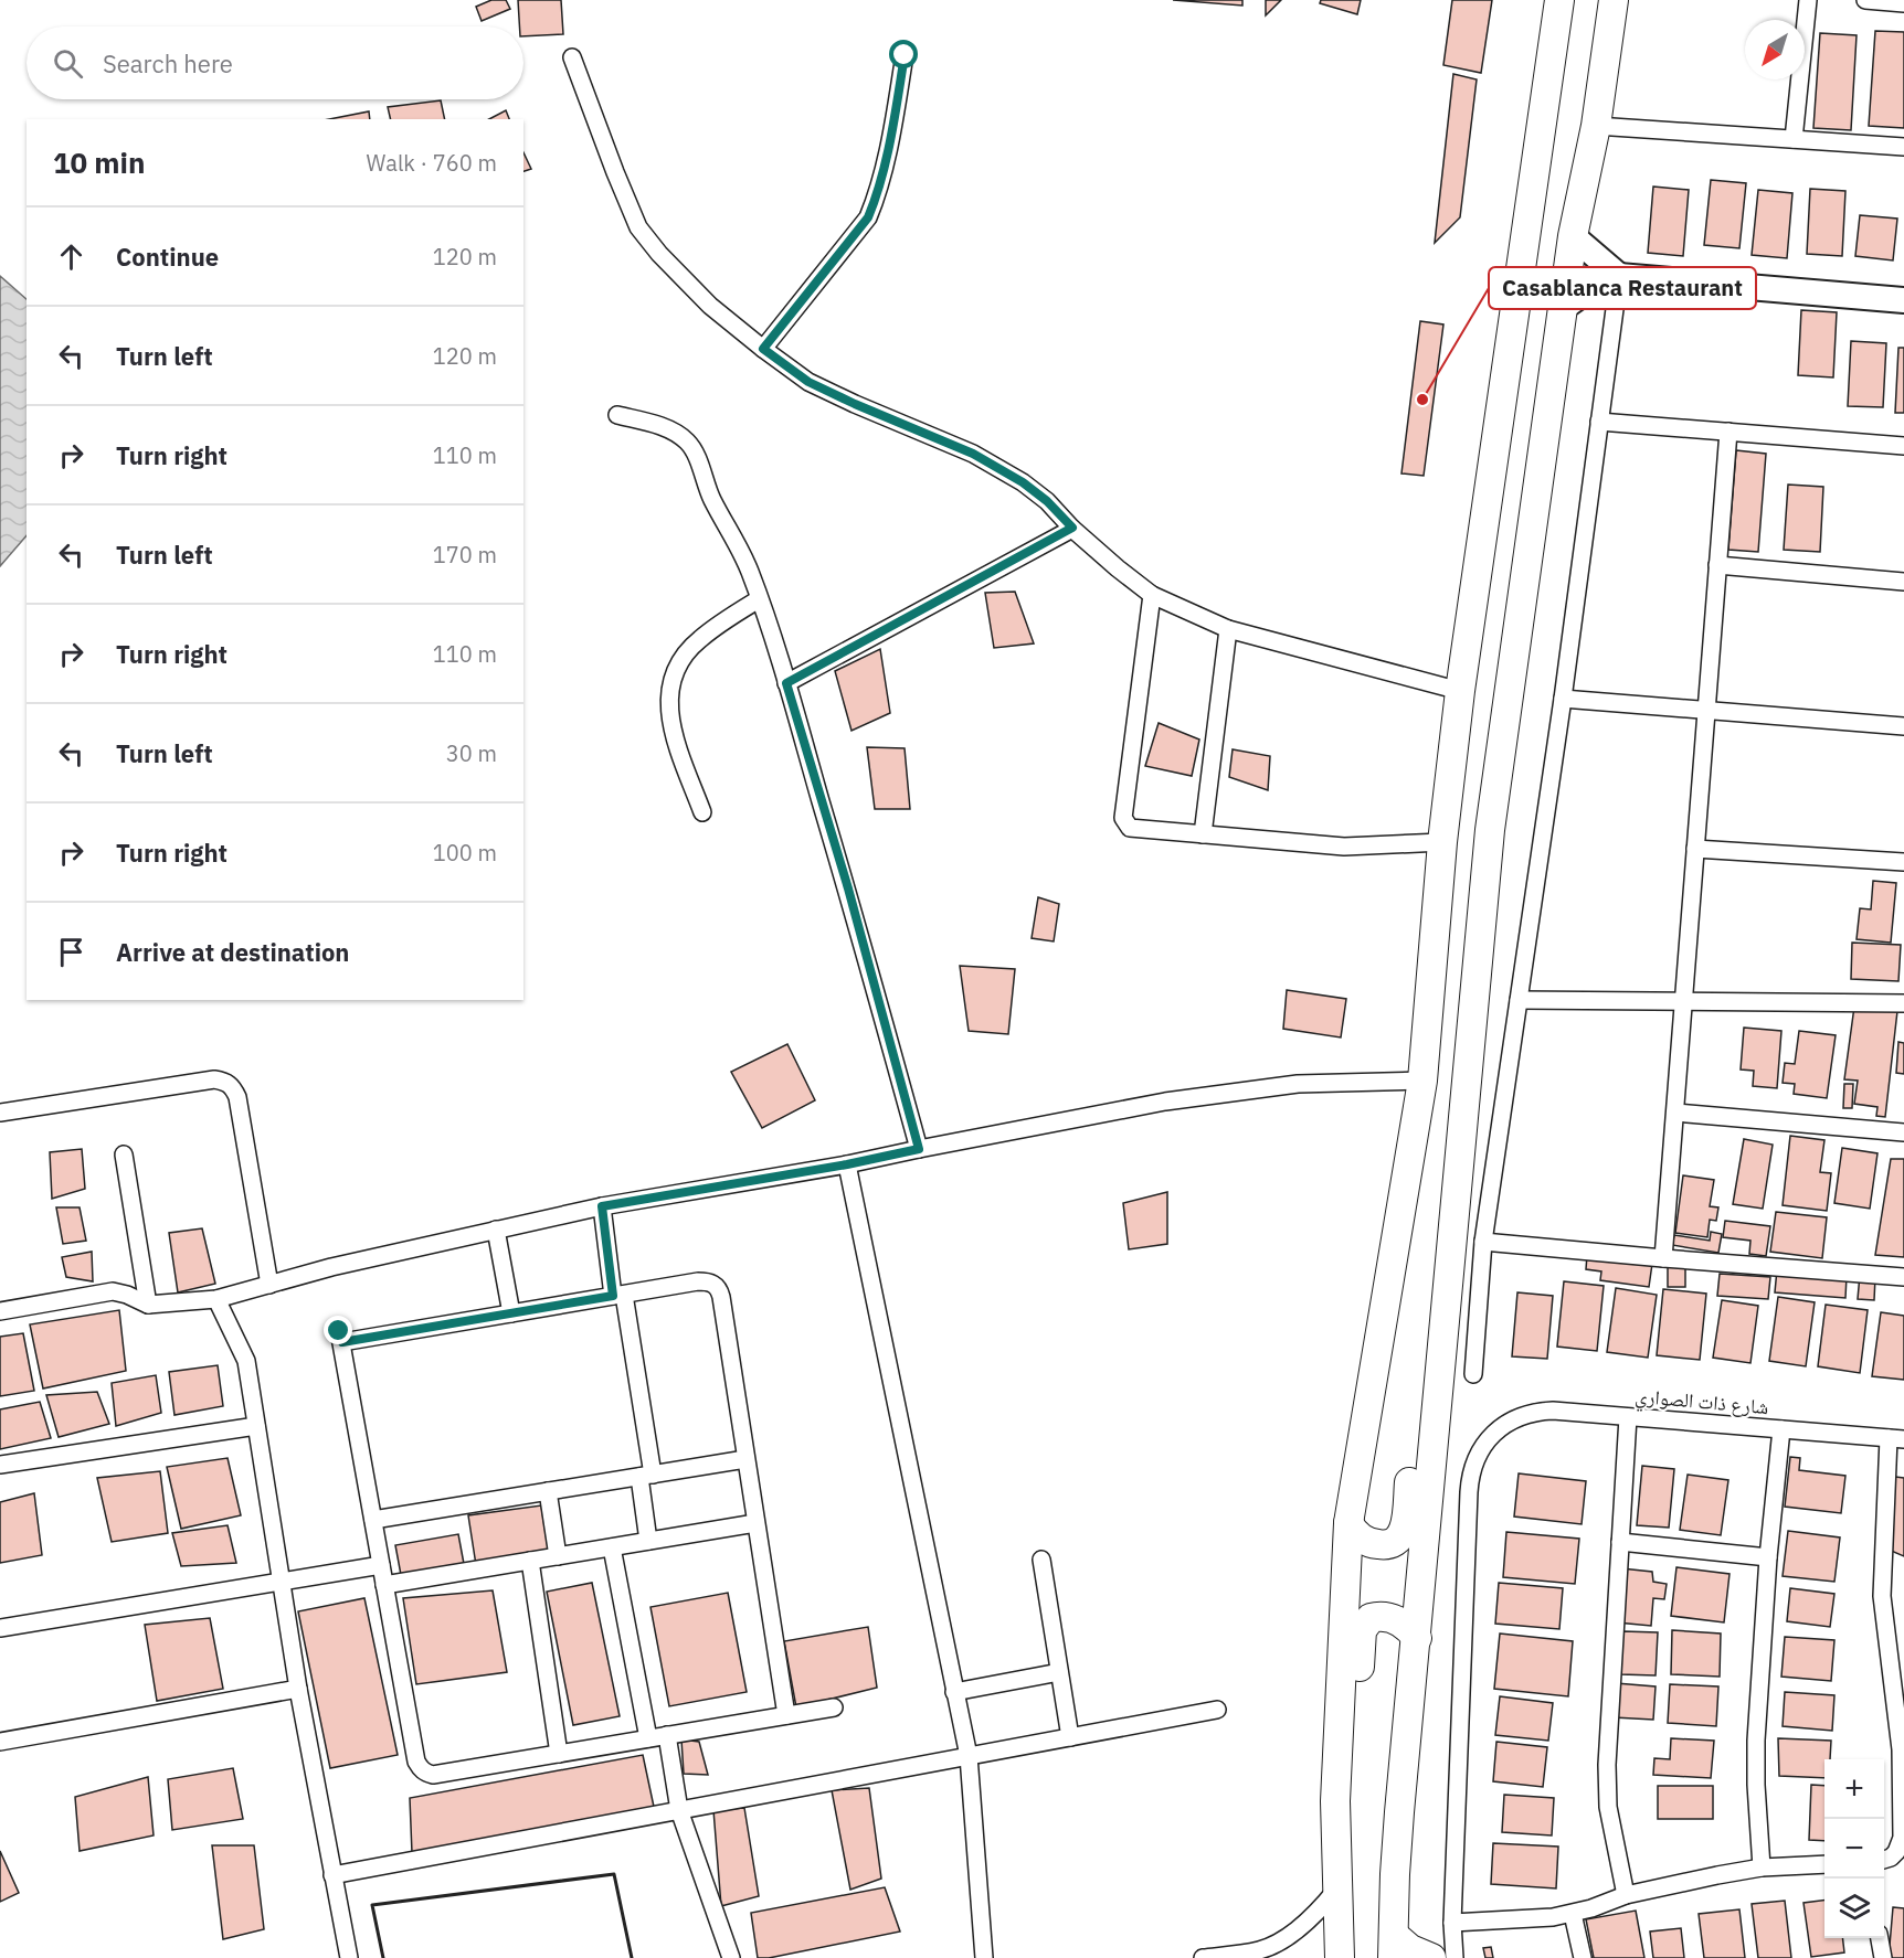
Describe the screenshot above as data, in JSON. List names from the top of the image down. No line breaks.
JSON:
{"streets":{"street":["شارع ذات الصواري"]},"places":["Casablanca Restaurant"],"north":"bottom left","page":{"search":"Search here","heading":["10 min","Walk · 760 m"],"list":[["Continue","120 m"],["Turn left","120 m"],["Turn right","110 m"],["Turn left","170 m"],["Turn right","110 m"],["Turn left","30 m"],["Turn right","100 m"],"Arrive at destination"],"map_buttons":["+","−"]}}
